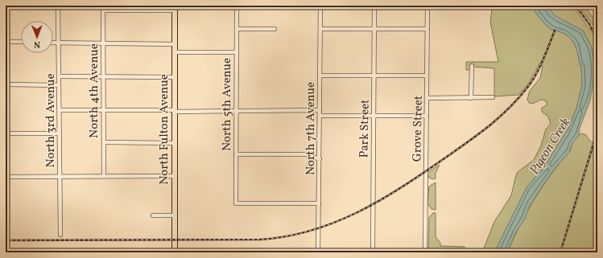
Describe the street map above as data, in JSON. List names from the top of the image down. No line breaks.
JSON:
{"streets":{"main road":["North Fulton Avenue"],"street":["North 4th Avenue","North 5th Avenue","North 3rd Avenue","North 7th Avenue","Park Street","Grove Street"]},"crossings":[["North 5th Avenue","North 7th Avenue"]],"water":["Pigeon Creek"],"north":"bottom"}
